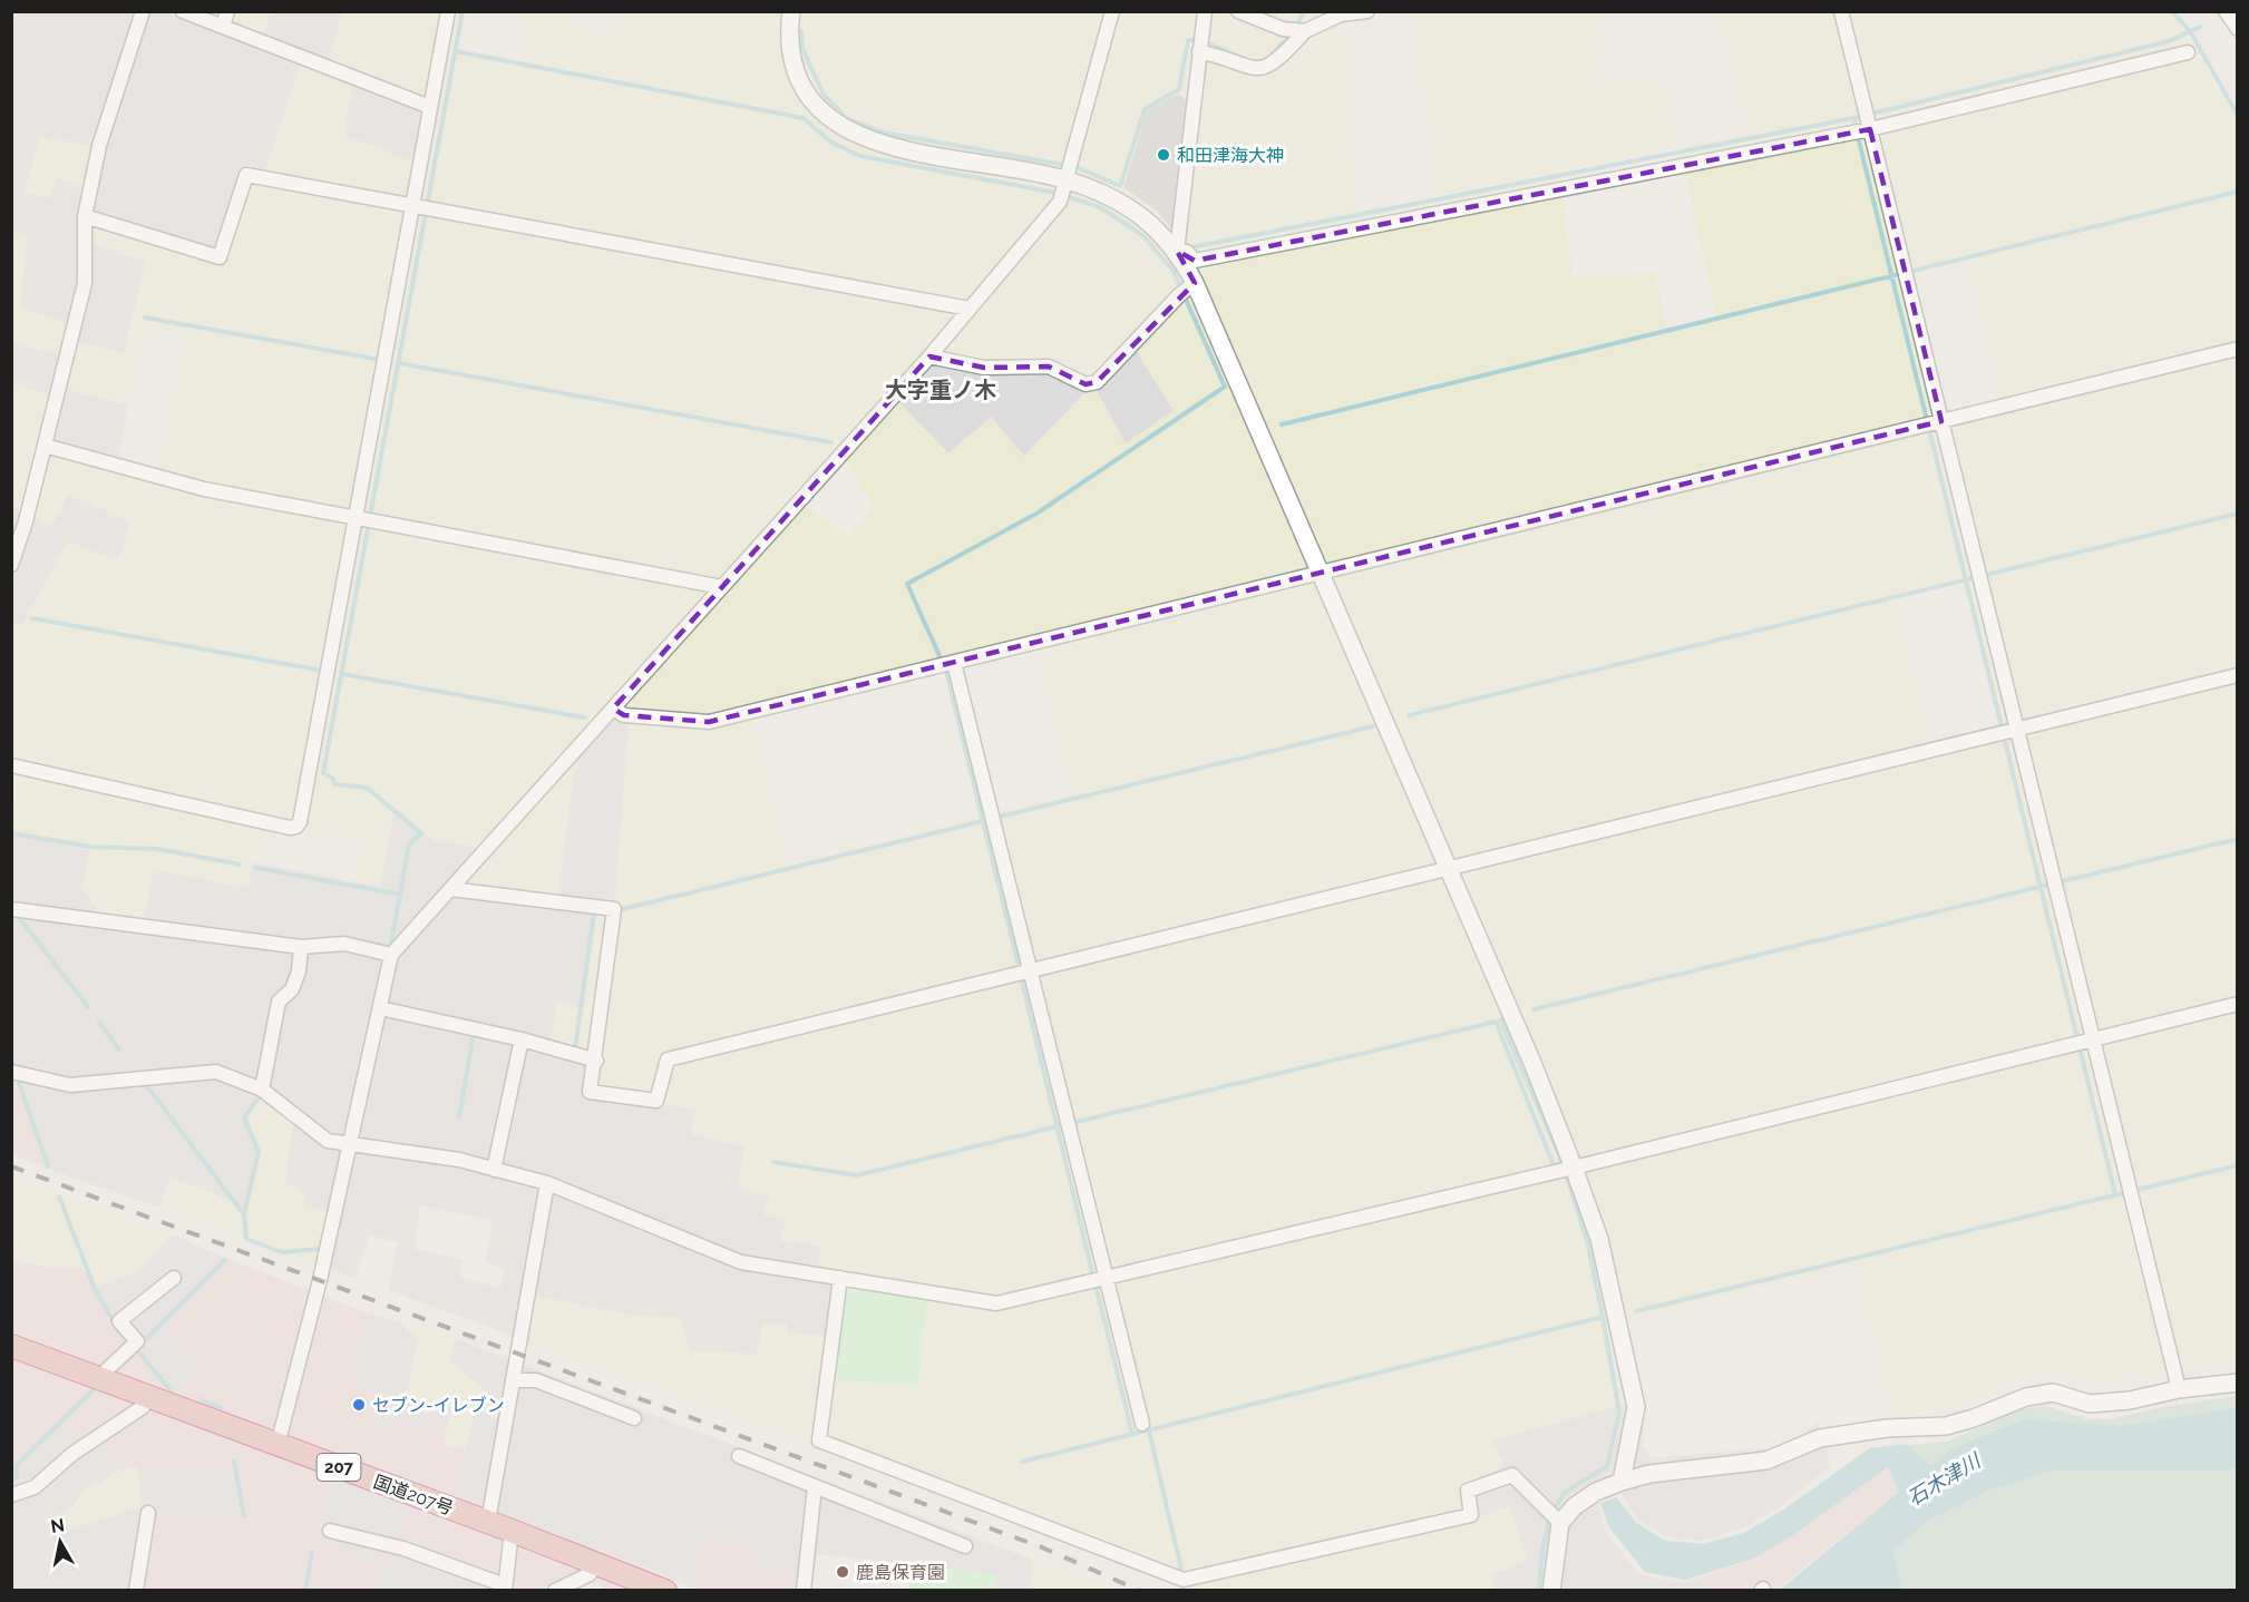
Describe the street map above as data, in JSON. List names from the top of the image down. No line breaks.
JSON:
{"streets":{"highway":["207","国道207号"]},"districts":["大字重ノ木"],"water":["石木津川"],"places":["和田津海大神","セブン-イレブン","鹿島保育園"],"north":"top"}
